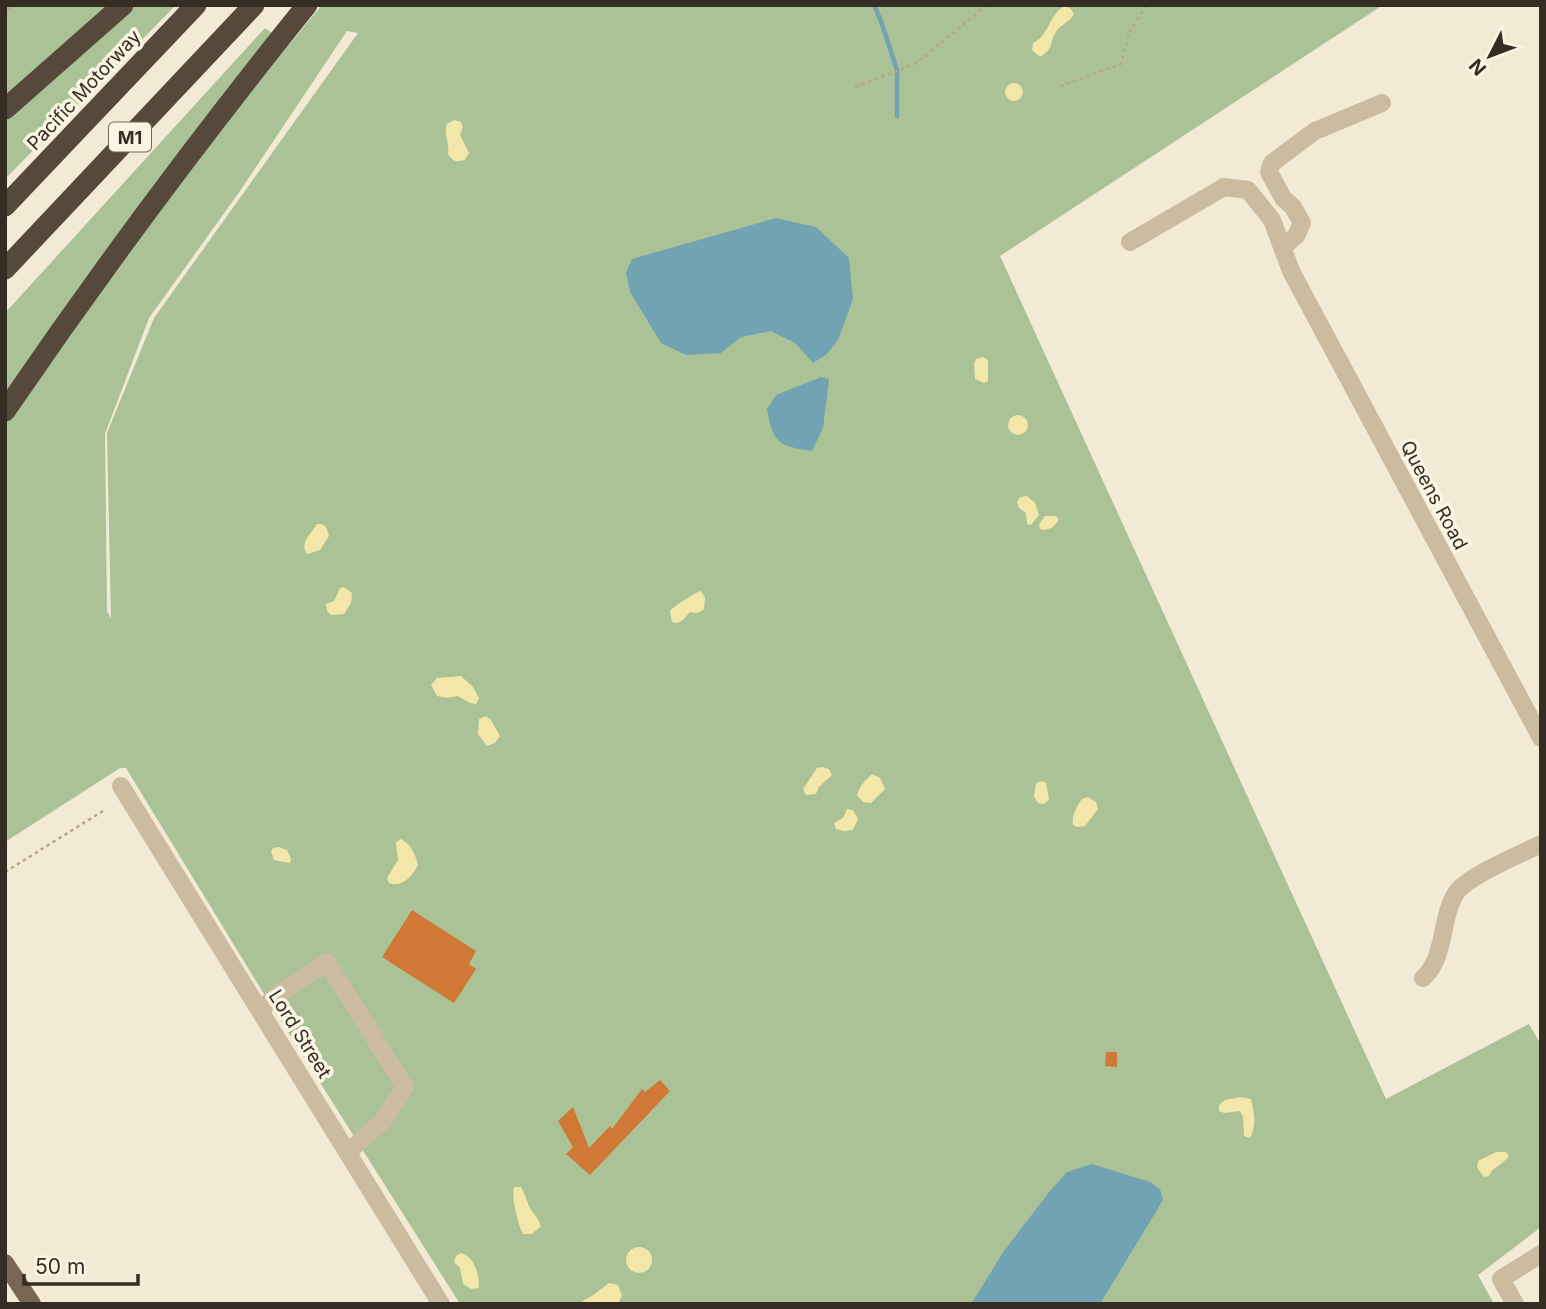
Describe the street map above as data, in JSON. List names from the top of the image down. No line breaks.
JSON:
{"streets":{"highway":["Pacific Motorway","M1"],"street":["Queens Road","Lord Street"]},"scale_bar":"50 m","north":"bottom left"}
